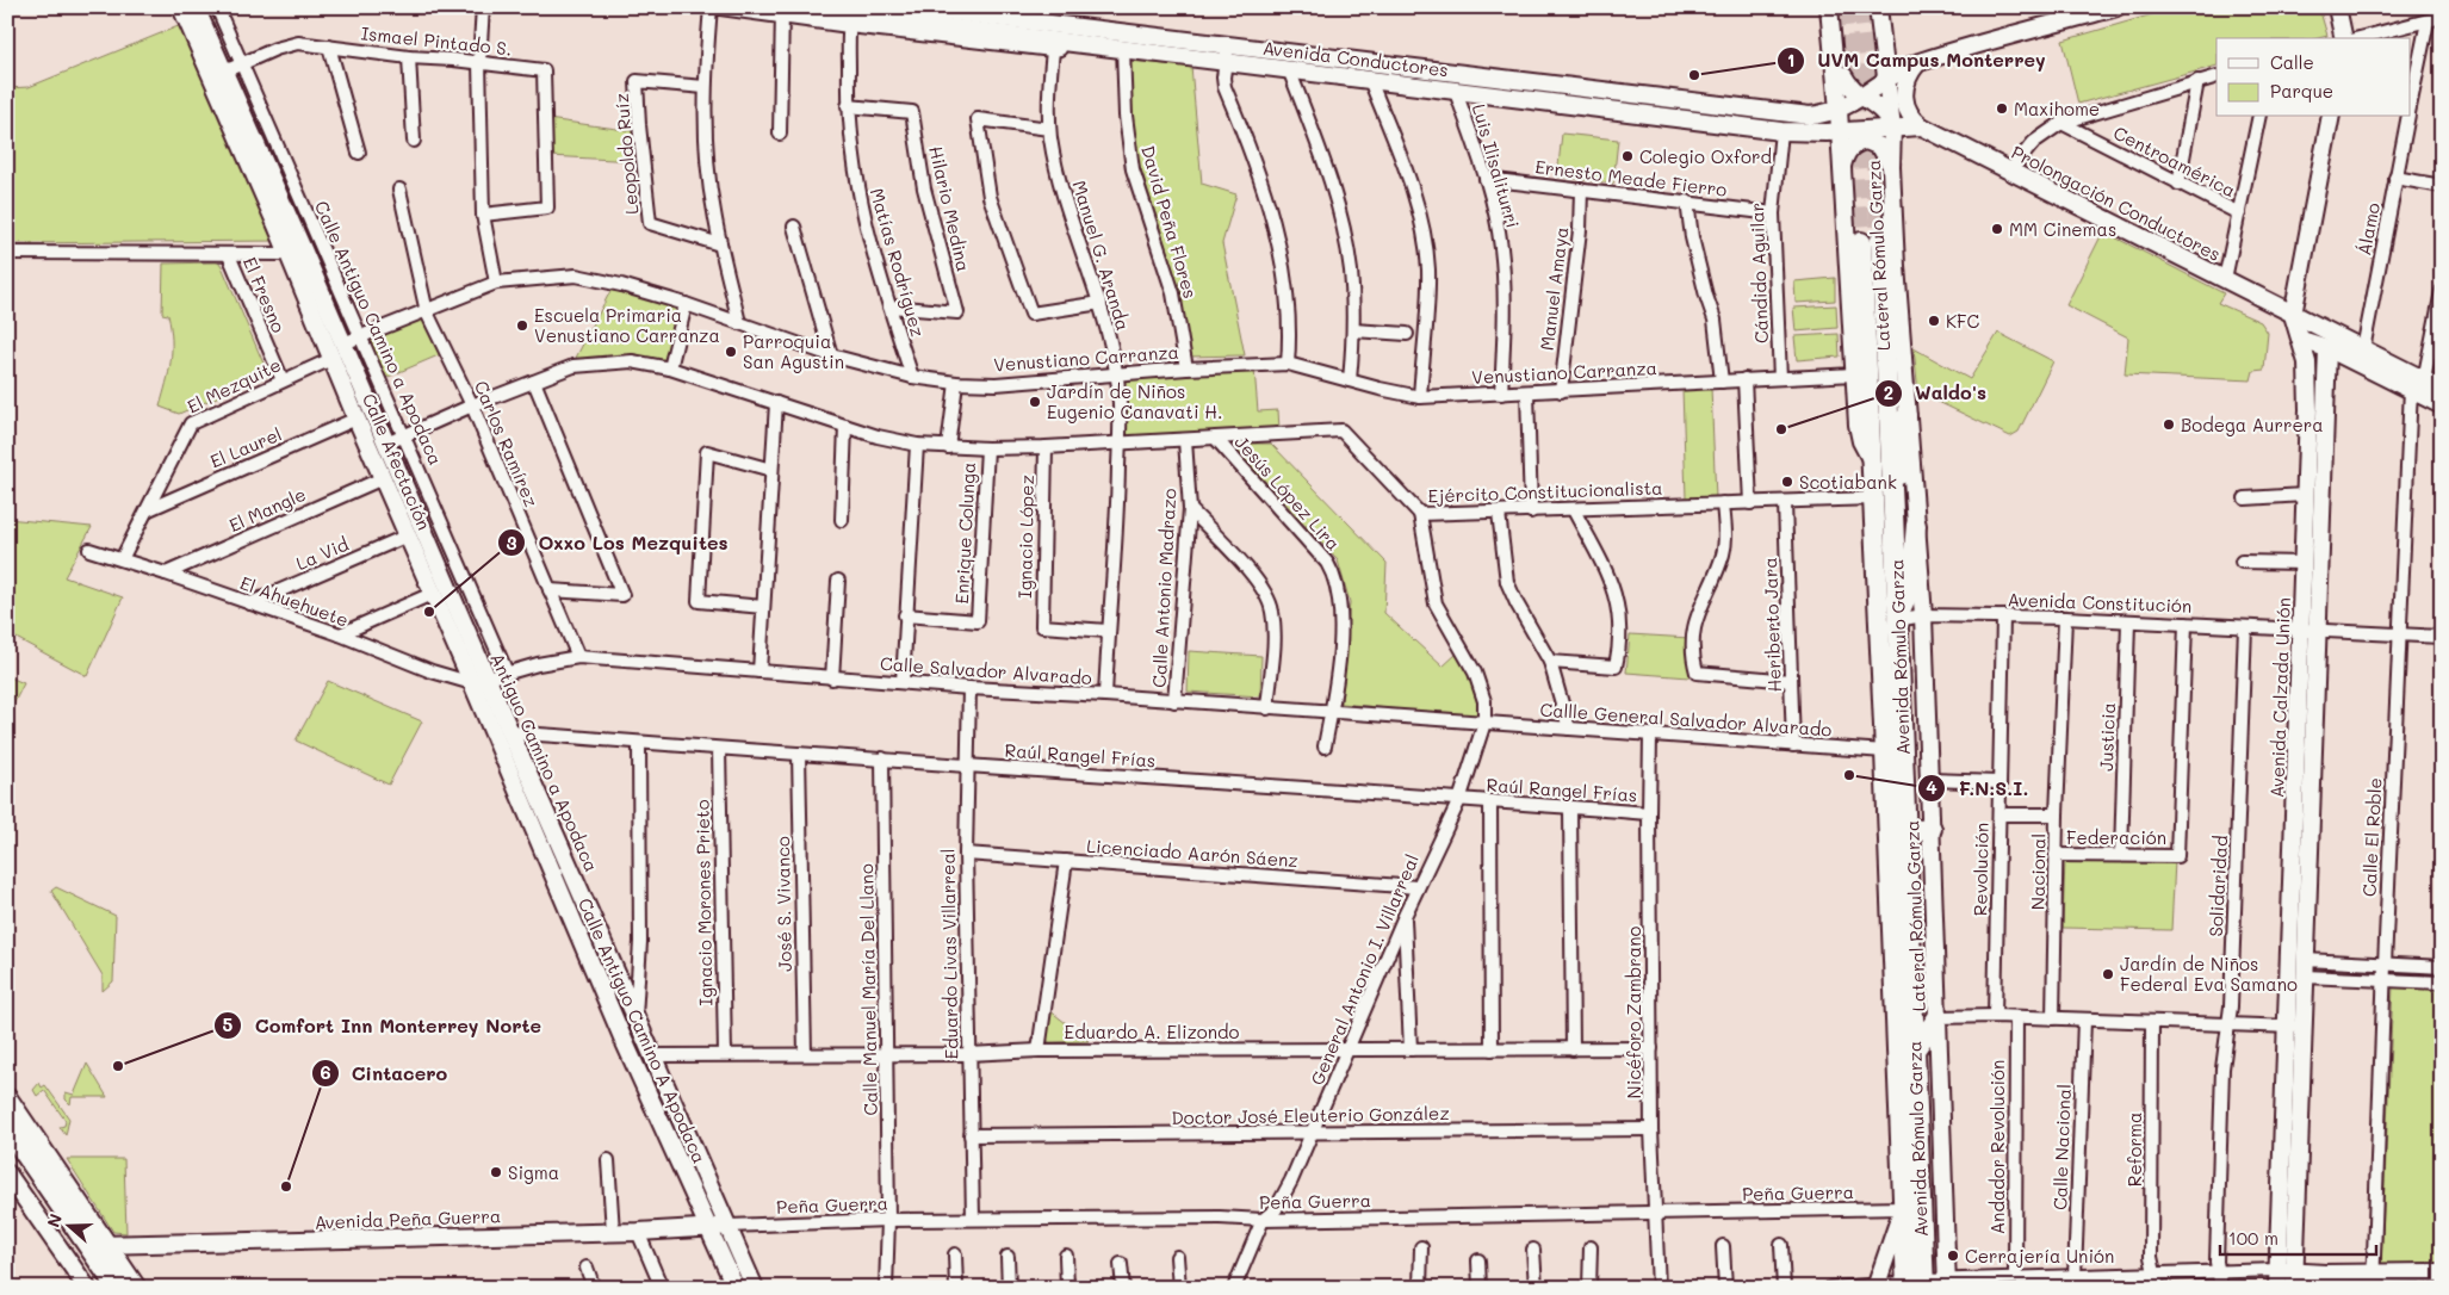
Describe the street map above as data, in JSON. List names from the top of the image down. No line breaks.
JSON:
{"streets":{"main road":["Avenida Rómulo Garza"],"street":["Ismael Pintado S.","Avenida Conductores","Leopoldo Ruíz","Centroamérica","Luis Ilisaliturri","Ernesto Meade Fierro","Prolongación Conductores","Hilario Medina","David Peña Flores","Álamo","Manuel G. Aranda","Lateral Rómulo Garza","Matías Rodríguez","Cándido Aguilar","Manuel Amaya","El Fresno","Calle Antiguo Camino a Apodaca","Venustiano Carranza","El Mezquite","Carlos Ramírez","El Laurel","Calle Afectación","Ejército Constitucionalista","Jesús López Lira","El Mangle","Enrique Colunga","Ignacio López","La Vid","Calle Antonio Madrazo","El Ahuehuete","Avenida Constitución","Heriberto Jara","Calle Salvador Alvarado","Avenida Calzada Unión","Callle General Salvador Alvarado","Justicia","Raúl Rangel Frías","Antiguo Camino a Apodaca","Federación","Calle El Roble","Licenciado Aarón Sáenz","Revolución","Nacional","Solidaridad","Ignacio Morones Prieto","José S. Vivanco","Eduardo Livas Villarreal","General Antonio I. Villarreal","Calle Manuel María Del Llano","Nicéforo Zambrano","Calle Antiguo Camino A Apodaca","Eduardo A. Elizondo","Doctor José Eleuterio González","Andador Revolución","Calle Nacional","Reforma","Peña Guerra","Avenida Peña Guerra"]},"crossings":[["Ismael Pintado S.","Calle Antiguo Camino a Apodaca"],["Avenida Conductores","Luis Ilisaliturri"],["Avenida Conductores","Prolongación Conductores"],["Avenida Conductores","David Peña Flores"],["Avenida Conductores","Manuel G. Aranda"],["Avenida Conductores","Lateral Rómulo Garza"],["Avenida Conductores","Matías Rodríguez"],["Avenida Conductores","Cándido Aguilar"],["Luis Ilisaliturri","Ernesto Meade Fierro"],["Luis Ilisaliturri","Venustiano Carranza"],["Ernesto Meade Fierro","Cándido Aguilar"],["Ernesto Meade Fierro","Manuel Amaya"],["Prolongación Conductores","Lateral Rómulo Garza"],["Prolongación Conductores","Avenida Calzada Unión"],["Hilario Medina","Matías Rodríguez"],["David Peña Flores","Venustiano Carranza"],["Manuel G. Aranda","Venustiano Carranza"],["Manuel G. Aranda","Ejército Constitucionalista"],["Manuel G. Aranda","Ignacio López"],["Manuel G. Aranda","Calle Salvador Alvarado"],["Lateral Rómulo Garza","Venustiano Carranza"],["Lateral Rómulo Garza","Avenida Constitución"],["Lateral Rómulo Garza","Avenida Rómulo Garza"],["Matías Rodríguez","Venustiano Carranza"],["Cándido Aguilar","Venustiano Carranza"],["Manuel Amaya","Venustiano Carranza"],["El Fresno","El Mezquite"],["Calle Antiguo Camino a Apodaca","Venustiano Carranza"],["Calle Antiguo Camino a Apodaca","Calle Afectación"],["Calle Antiguo Camino a Apodaca","Ejército Constitucionalista"],["Calle Antiguo Camino a Apodaca","Calle Salvador Alvarado"],["Calle Antiguo Camino a Apodaca","Antiguo Camino a Apodaca"],["Venustiano Carranza","Carlos Ramírez"],["Venustiano Carranza","Antiguo Camino a Apodaca"],["El Mezquite","El Laurel"],["El Mezquite","Calle Afectación"],["El Mezquite","El Ahuehuete"],["Carlos Ramírez","Ejército Constitucionalista"],["Carlos Ramírez","Calle Salvador Alvarado"],["El Laurel","Calle Afectación"],["Calle Afectación","El Mangle"],["Calle Afectación","La Vid"],["Calle Afectación","El Ahuehuete"],["Calle Afectación","Calle Salvador Alvarado"],["Calle Afectación","Antiguo Camino a Apodaca"],["Calle Afectación","Calle Antiguo Camino A Apodaca"],["Ejército Constitucionalista","Jesús López Lira"],["Ejército Constitucionalista","Enrique Colunga"],["Ejército Constitucionalista","Ignacio López"],["Ejército Constitucionalista","Calle Antonio Madrazo"],["Ejército Constitucionalista","Heriberto Jara"],["Ejército Constitucionalista","Avenida Rómulo Garza"],["Ejército Constitucionalista","Antiguo Camino a Apodaca"],["Jesús López Lira","Calle Salvador Alvarado"],["El Mangle","El Ahuehuete"],["La Vid","El Ahuehuete"],["Calle Antonio Madrazo","Calle Salvador Alvarado"],["El Ahuehuete","Calle Salvador Alvarado"],["El Ahuehuete","Antiguo Camino a Apodaca"],["El Ahuehuete","Calle Antiguo Camino A Apodaca"],["Avenida Constitución","Avenida Rómulo Garza"],["Avenida Constitución","Avenida Calzada Unión"],["Avenida Constitución","Justicia"],["Avenida Constitución","Federación"],["Avenida Constitución","Calle El Roble"],["Avenida Constitución","Revolución"],["Avenida Constitución","Nacional"],["Avenida Constitución","Solidaridad"],["Heriberto Jara","Callle General Salvador Alvarado"],["Avenida Rómulo Garza","Callle General Salvador Alvarado"],["Avenida Rómulo Garza","Peña Guerra"],["Calle Salvador Alvarado","Callle General Salvador Alvarado"],["Calle Salvador Alvarado","Antiguo Camino a Apodaca"],["Calle Salvador Alvarado","Eduardo Livas Villarreal"],["Calle Salvador Alvarado","General Antonio I. Villarreal"],["Calle Salvador Alvarado","Calle Antiguo Camino A Apodaca"],["Callle General Salvador Alvarado","General Antonio I. Villarreal"],["Callle General Salvador Alvarado","Nicéforo Zambrano"],["Justicia","Federación"],["Raúl Rangel Frías","Antiguo Camino a Apodaca"],["Raúl Rangel Frías","Ignacio Morones Prieto"],["Raúl Rangel Frías","José S. Vivanco"],["Raúl Rangel Frías","Eduardo Livas Villarreal"],["Raúl Rangel Frías","General Antonio I. Villarreal"],["Raúl Rangel Frías","Calle Manuel María Del Llano"],["Raúl Rangel Frías","Nicéforo Zambrano"],["Antiguo Camino a Apodaca","Calle Antiguo Camino A Apodaca"],["Antiguo Camino a Apodaca","Eduardo A. Elizondo"],["Antiguo Camino a Apodaca","Peña Guerra"],["Antiguo Camino a Apodaca","Avenida Peña Guerra"],["Federación","Revolución"],["Federación","Nacional"],["Licenciado Aarón Sáenz","Eduardo Livas Villarreal"],["Licenciado Aarón Sáenz","General Antonio I. Villarreal"],["Ignacio Morones Prieto","Eduardo A. Elizondo"],["José S. Vivanco","Eduardo A. Elizondo"],["Eduardo Livas Villarreal","Eduardo A. Elizondo"],["Eduardo Livas Villarreal","Doctor José Eleuterio González"],["Eduardo Livas Villarreal","Peña Guerra"],["General Antonio I. Villarreal","Eduardo A. Elizondo"],["General Antonio I. Villarreal","Doctor José Eleuterio González"],["General Antonio I. Villarreal","Peña Guerra"],["Calle Manuel María Del Llano","Eduardo A. Elizondo"],["Calle Manuel María Del Llano","Peña Guerra"],["Nicéforo Zambrano","Eduardo A. Elizondo"],["Nicéforo Zambrano","Doctor José Eleuterio González"],["Nicéforo Zambrano","Peña Guerra"],["Calle Antiguo Camino A Apodaca","Avenida Peña Guerra"],["Peña Guerra","Avenida Peña Guerra"]],"places":["UVM Campus Monterrey","Maxihome","Colegio Oxford","MM Cinemas","KFC","Escuela Primaria Venustiano Carranza","Parroquia San Agustin","Jardín de Niños Eugenio Canavati H.","Bodega Aurrera","Waldo's","Scotiabank","Oxxo Los Mezquites","F.N.S.I.","Jardín de Niños Federal Eva Samano","Comfort Inn Monterrey Norte","Sigma","Cintacero","Cerrajería Unión"],"legend":["Calle","Parque"],"scale_bar":"100 m","north":"left"}
